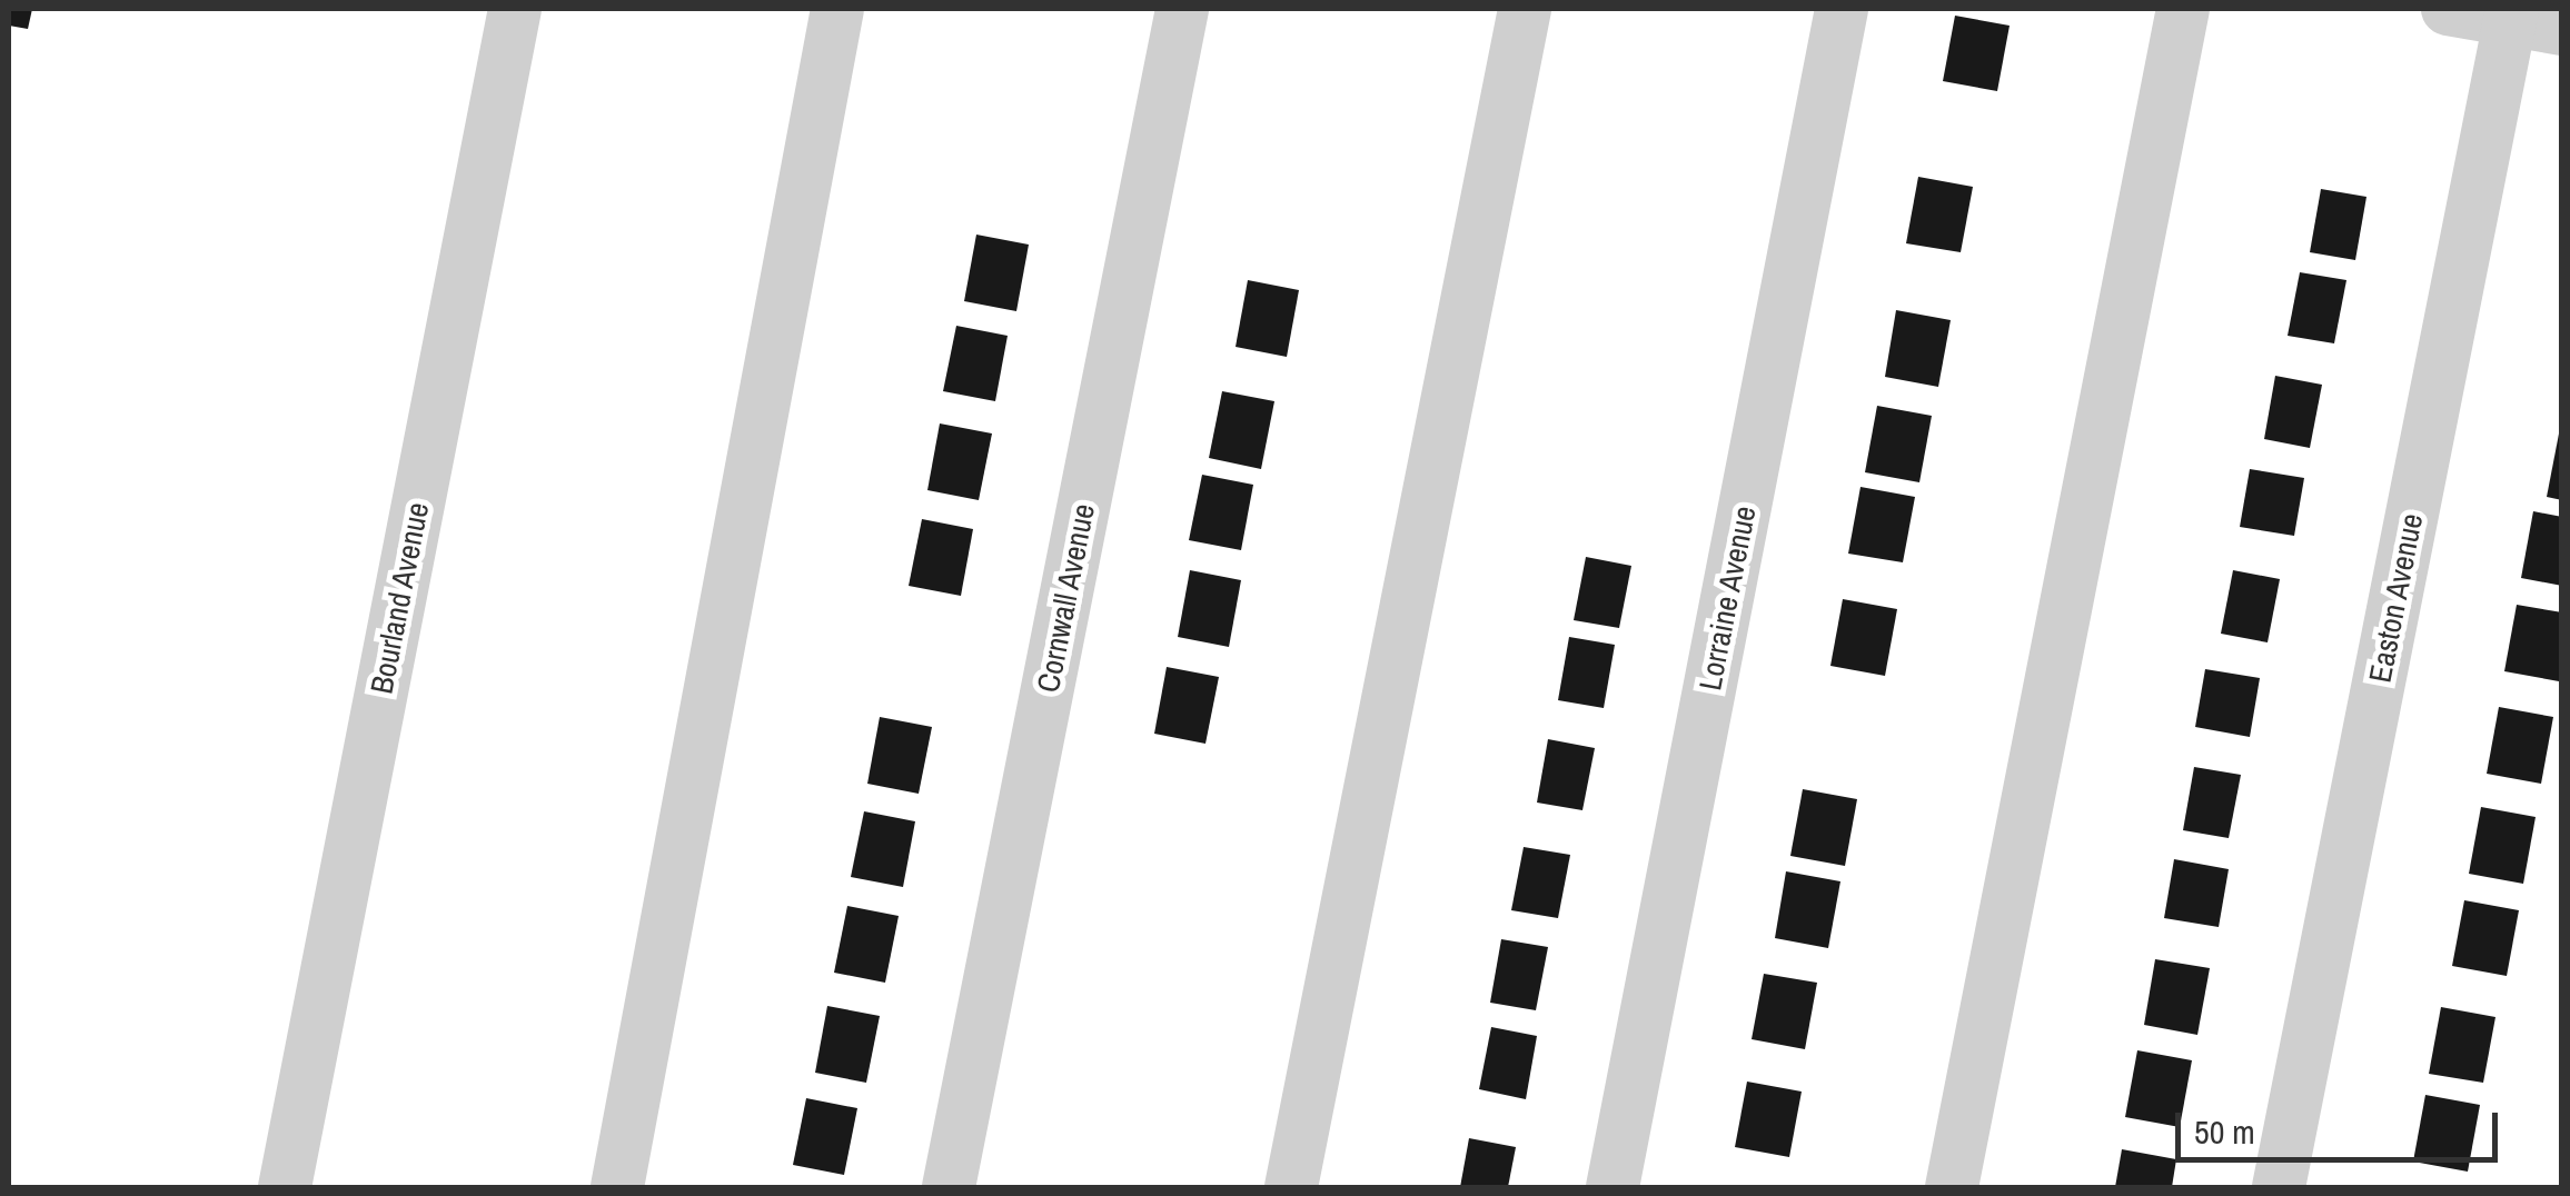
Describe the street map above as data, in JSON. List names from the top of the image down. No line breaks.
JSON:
{"streets":{"street":["Bourland Avenue","Cornwall Avenue","Lorraine Avenue","Easton Avenue"]},"scale_bar":"50 m"}
